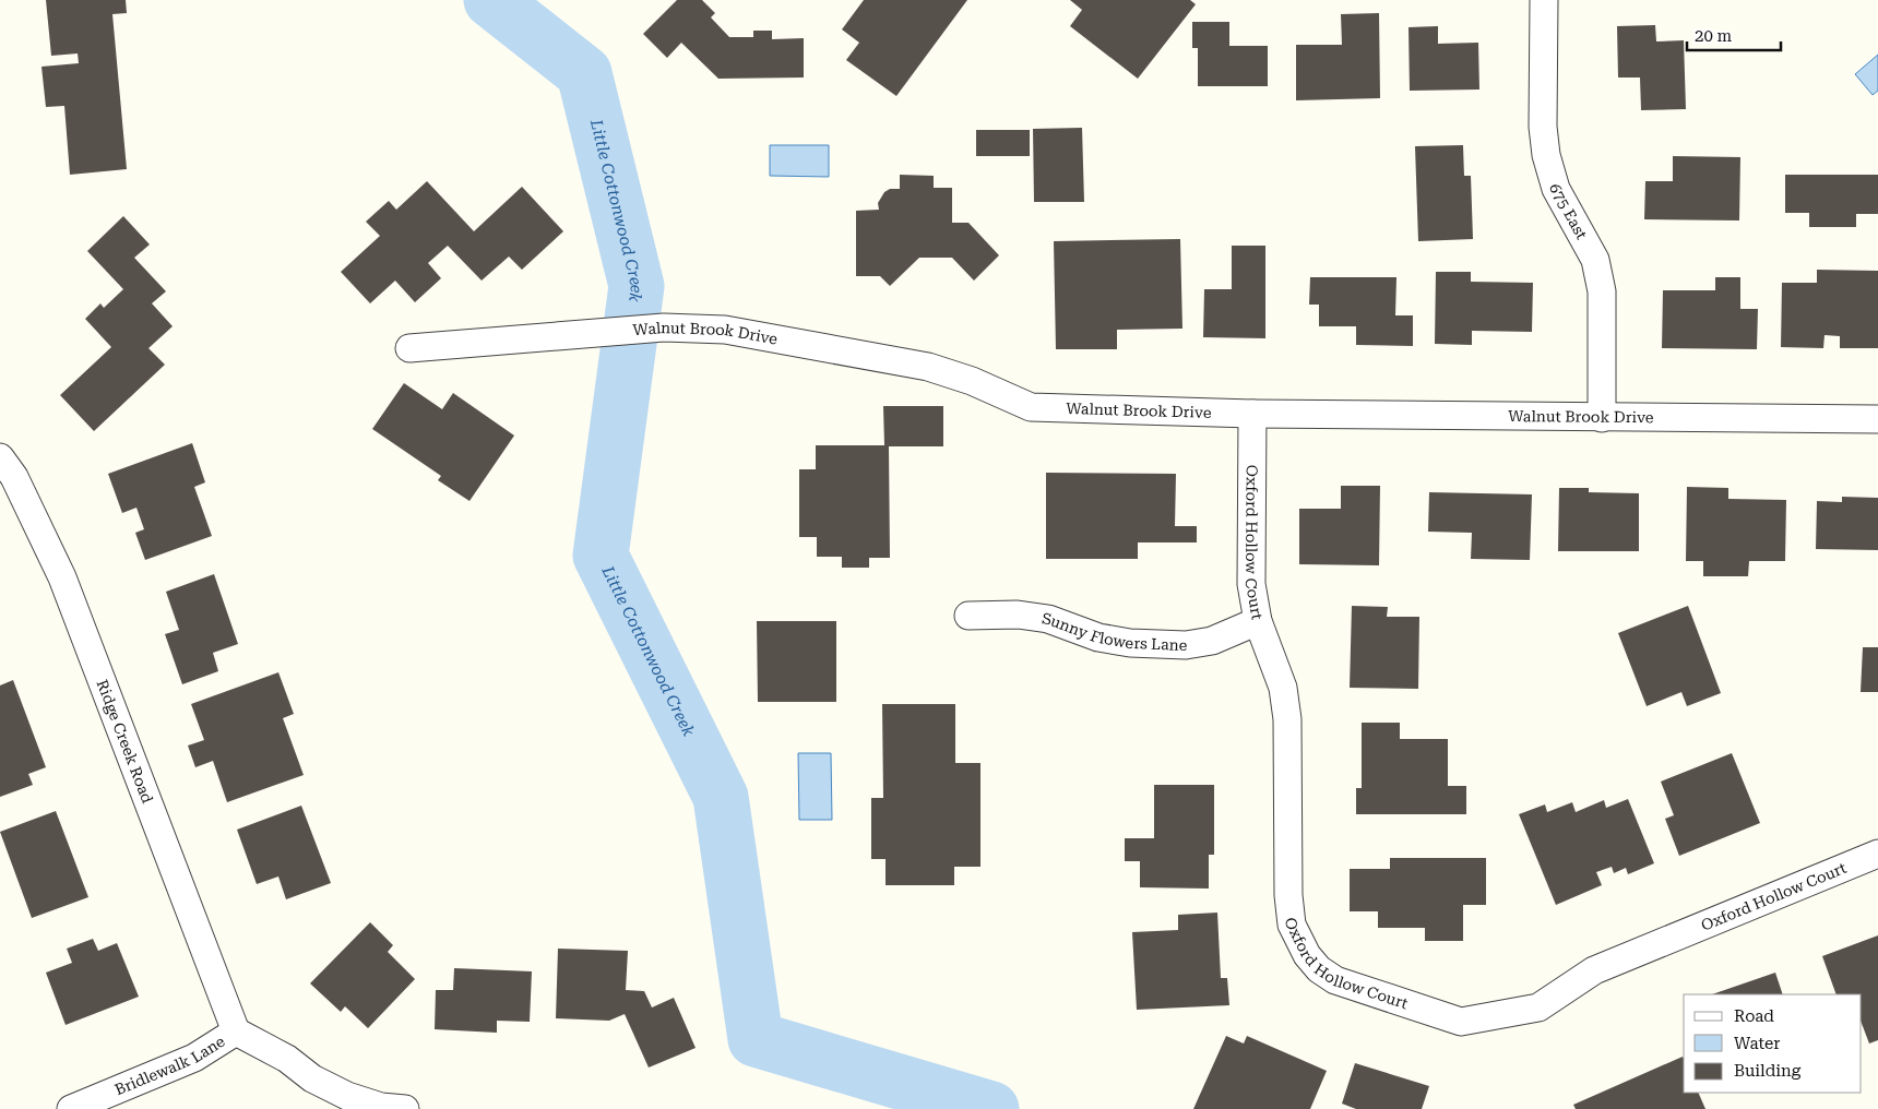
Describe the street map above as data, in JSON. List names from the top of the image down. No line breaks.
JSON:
{"streets":{"street":["675 East","Walnut Brook Drive","Oxford Hollow Court","Sunny Flowers Lane","Ridge Creek Road","Bridlewalk Lane"]},"crossings":[["675 East","Walnut Brook Drive"],["Walnut Brook Drive","Oxford Hollow Court"],["Oxford Hollow Court","Sunny Flowers Lane"],["Ridge Creek Road","Bridlewalk Lane"]],"water":["Little Cottonwood Creek"],"legend":["Road","Water","Building"],"scale_bar":"20 m"}
